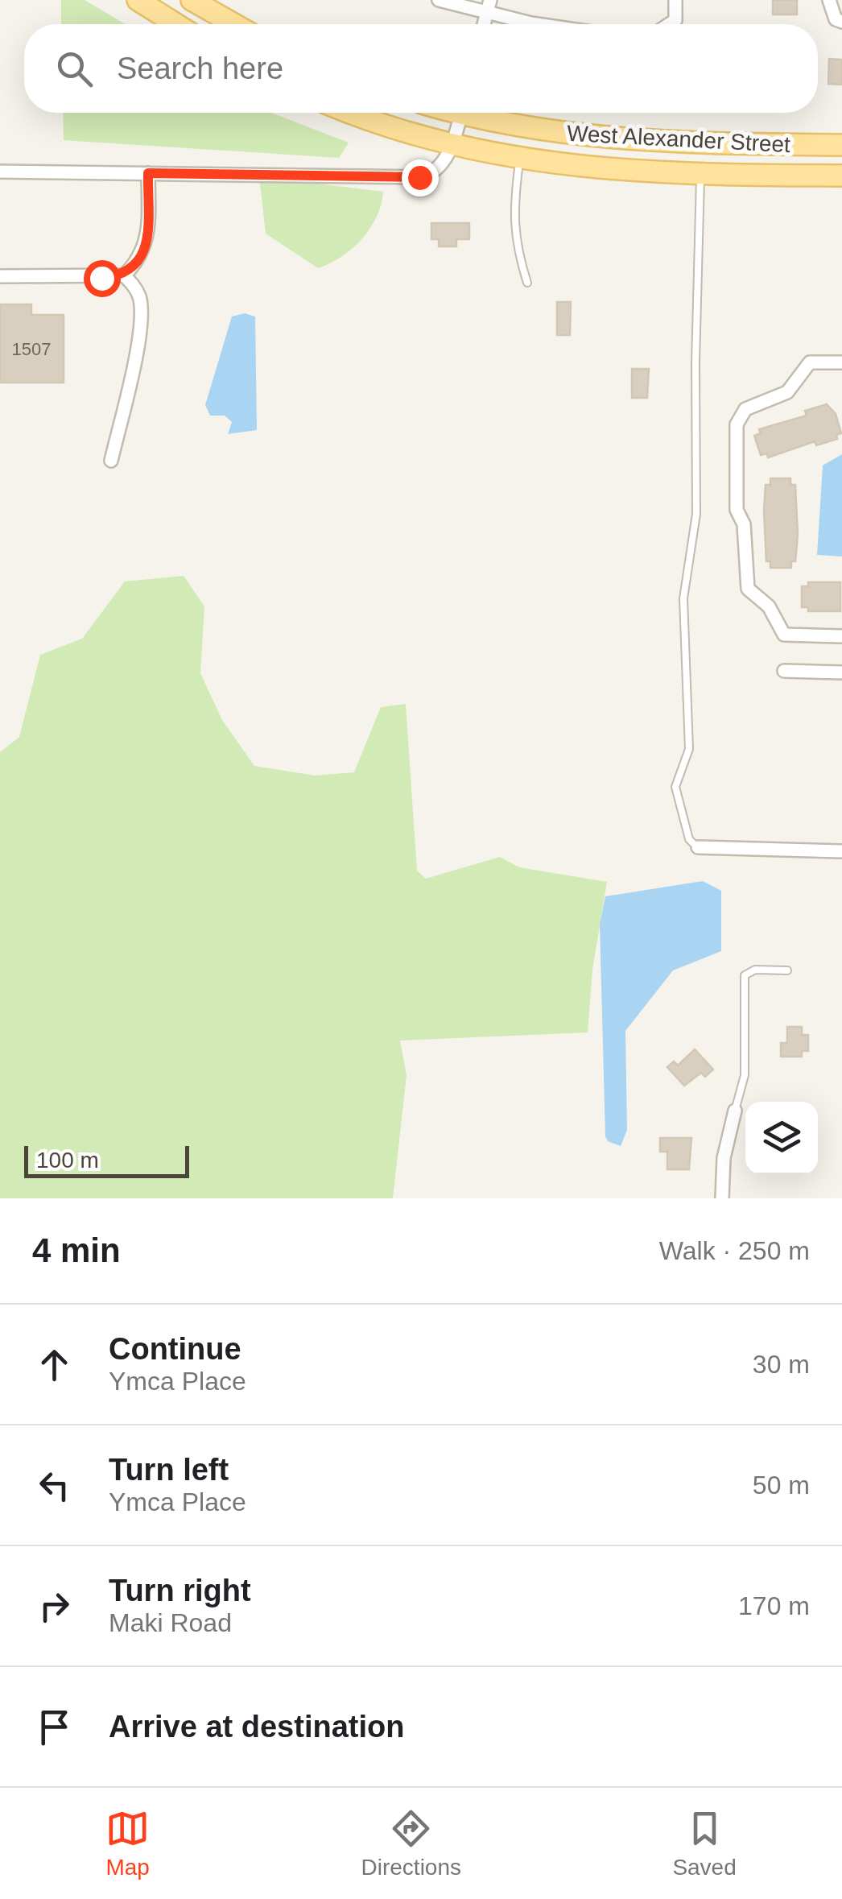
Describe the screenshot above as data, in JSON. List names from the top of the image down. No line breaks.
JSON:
{"streets":{"main road":["West Alexander Street"]},"house_numbers":["1507"],"scale_bar":"100 m","page":{"search":"Search here","scale":"100 m","heading":["4 min","Walk · 250 m"],"list":[["Continue","Ymca Place","30 m"],["Turn left","Ymca Place","50 m"],["Turn right","Maki Road","170 m"],"Arrive at destination"],"nav":["Map","Directions","Saved"]}}
